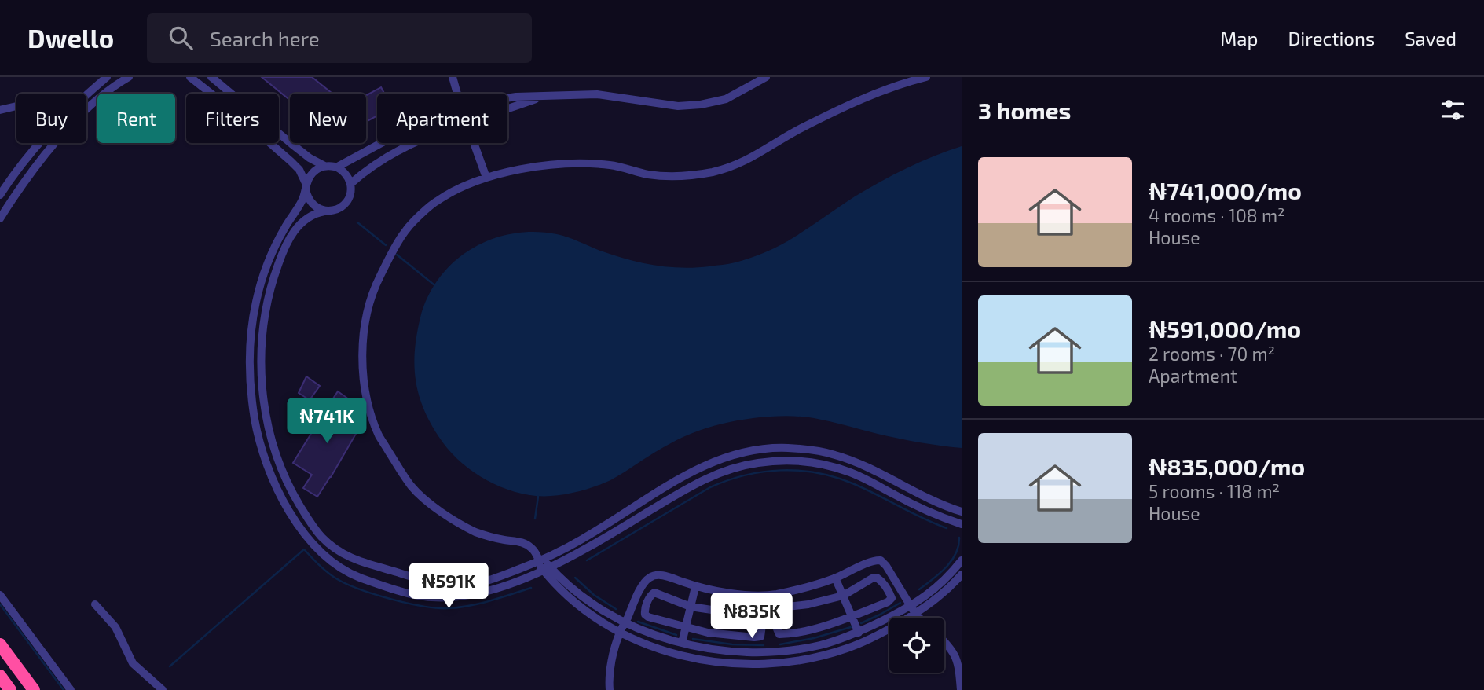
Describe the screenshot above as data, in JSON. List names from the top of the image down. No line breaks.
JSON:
{"page":{"header":"Dwello","search":"Search here","nav":["Map","Directions","Saved"],"heading":"3 homes","chip":["Buy","Rent","Filters","New","Apartment"],"list":[{"name":"₦741,000/mo","note":"4 rooms · 108 m² · House"},{"name":"₦591,000/mo","note":"2 rooms · 70 m² · Apartment"},{"name":"₦835,000/mo","note":"5 rooms · 118 m² · House"}],"price":["₦741K","₦591K","₦835K"]}}
